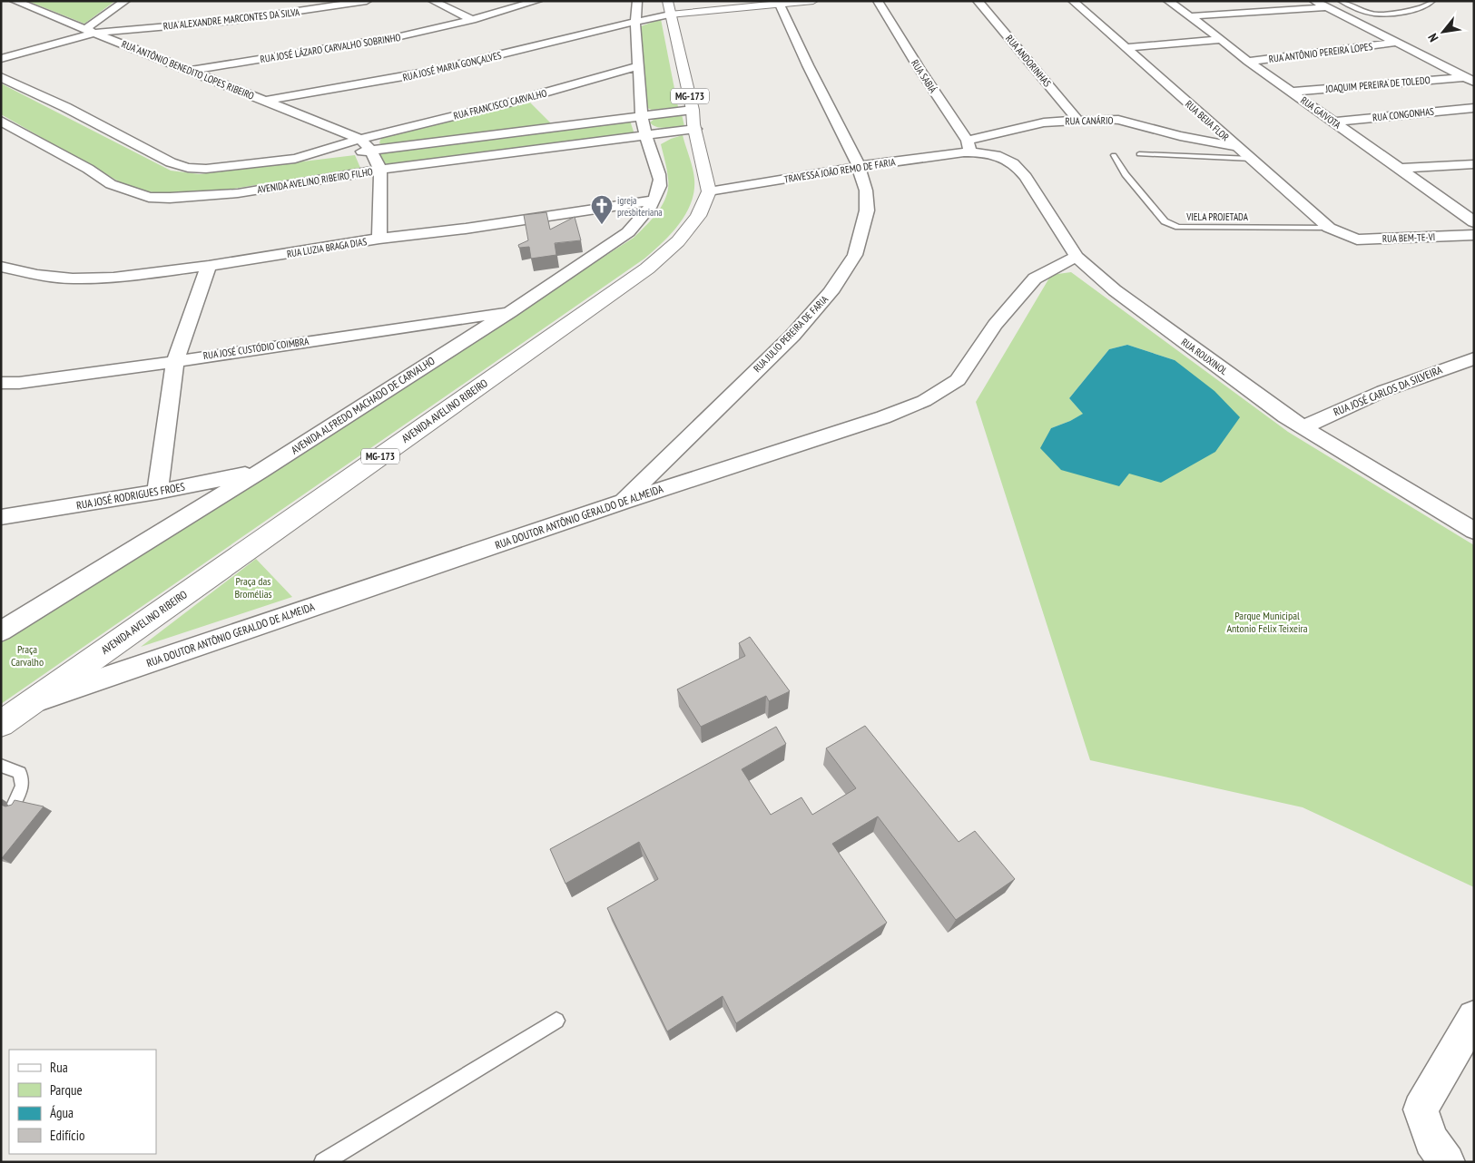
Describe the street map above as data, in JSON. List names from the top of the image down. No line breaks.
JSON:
{"streets":{"main road":["MG-173","AVENIDA AVELINO RIBEIRO"],"street":["RUA ALEXANDRE MARCONTES DA SILVA","RUA JOSÉ LÁZARO CARVALHO SOBRINHO","RUA ANTÔNIO PEREIRA LOPES","RUA ANDORINHAS","RUA JOSÉ MARIA GONÇALVES","RUA ANTÔNIO BENEDITO LOPES RIBEIRO","RUA SABIÁ","JOAQUIM PEREIRA DE TOLEDO","RUA FRANCISCO CARVALHO","RUA GAIVOTA","RUA CONGONHAS","RUA CANÁRIO","RUA BEIJA FLOR","TRAVESSA JOÃO REMO DE FARIA","AVENIDA AVELINO RIBEIRO FILHO","RUA BEM-TE-VI","RUA LUZIA BRAGA DIAS","RUA JULIO PEREIRA DE FARIA","RUA JOSÉ CUSTÓDIO COIMBRA","RUA ROUXINOL","RUA JOSÉ CARLOS DA SILVEIRA","AVENIDA ALFREDO MACHADO DE CARVALHO","RUA JOSÉ RODRIGUES FROES","RUA DOUTOR ANTÔNIO GERALDO DE ALMEIDA"],"lane":["VIELA PROJETADA"]},"crossings":[["RUA ALEXANDRE MARCONTES DA SILVA","RUA ANTÔNIO BENEDITO LOPES RIBEIRO"],["RUA JOSÉ LÁZARO CARVALHO SOBRINHO","RUA ANTÔNIO BENEDITO LOPES RIBEIRO"],["RUA ANTÔNIO PEREIRA LOPES","RUA GAIVOTA"],["RUA ANDORINHAS","RUA CANÁRIO"],["RUA JOSÉ MARIA GONÇALVES","RUA ANTÔNIO BENEDITO LOPES RIBEIRO"],["RUA JOSÉ MARIA GONÇALVES","AVENIDA ALFREDO MACHADO DE CARVALHO"],["RUA ANTÔNIO BENEDITO LOPES RIBEIRO","RUA FRANCISCO CARVALHO"],["RUA ANTÔNIO BENEDITO LOPES RIBEIRO","AVENIDA AVELINO RIBEIRO FILHO"],["RUA SABIÁ","RUA CANÁRIO"],["RUA SABIÁ","TRAVESSA JOÃO REMO DE FARIA"],["RUA SABIÁ","RUA ROUXINOL"],["JOAQUIM PEREIRA DE TOLEDO","RUA GAIVOTA"],["MG-173","TRAVESSA JOÃO REMO DE FARIA"],["MG-173","AVENIDA AVELINO RIBEIRO FILHO"],["MG-173","AVENIDA AVELINO RIBEIRO"],["RUA FRANCISCO CARVALHO","AVENIDA AVELINO RIBEIRO FILHO"],["RUA FRANCISCO CARVALHO","AVENIDA ALFREDO MACHADO DE CARVALHO"],["RUA GAIVOTA","RUA CONGONHAS"],["RUA CANÁRIO","RUA BEIJA FLOR"],["RUA CANÁRIO","TRAVESSA JOÃO REMO DE FARIA"],["RUA CANÁRIO","RUA ROUXINOL"],["RUA BEIJA FLOR","VIELA PROJETADA"],["RUA BEIJA FLOR","RUA BEM-TE-VI"],["TRAVESSA JOÃO REMO DE FARIA","RUA JULIO PEREIRA DE FARIA"],["TRAVESSA JOÃO REMO DE FARIA","RUA ROUXINOL"],["TRAVESSA JOÃO REMO DE FARIA","AVENIDA AVELINO RIBEIRO"],["AVENIDA AVELINO RIBEIRO FILHO","AVENIDA ALFREDO MACHADO DE CARVALHO"],["RUA LUZIA BRAGA DIAS","AVENIDA ALFREDO MACHADO DE CARVALHO"],["RUA JULIO PEREIRA DE FARIA","RUA DOUTOR ANTÔNIO GERALDO DE ALMEIDA"],["RUA JOSÉ CUSTÓDIO COIMBRA","AVENIDA ALFREDO MACHADO DE CARVALHO"],["RUA ROUXINOL","RUA JOSÉ CARLOS DA SILVEIRA"],["RUA ROUXINOL","RUA DOUTOR ANTÔNIO GERALDO DE ALMEIDA"],["AVENIDA ALFREDO MACHADO DE CARVALHO","RUA JOSÉ RODRIGUES FROES"],["AVENIDA AVELINO RIBEIRO","RUA DOUTOR ANTÔNIO GERALDO DE ALMEIDA"]],"parks":["Praça das Bromélias","Parque Municipal Antonio Felix Teixeira","Praça Carvalho"],"places":{"church":["igreja presbiteriana"]},"legend":["Rua","Parque","Água","Edifício"],"north":"bottom left"}
